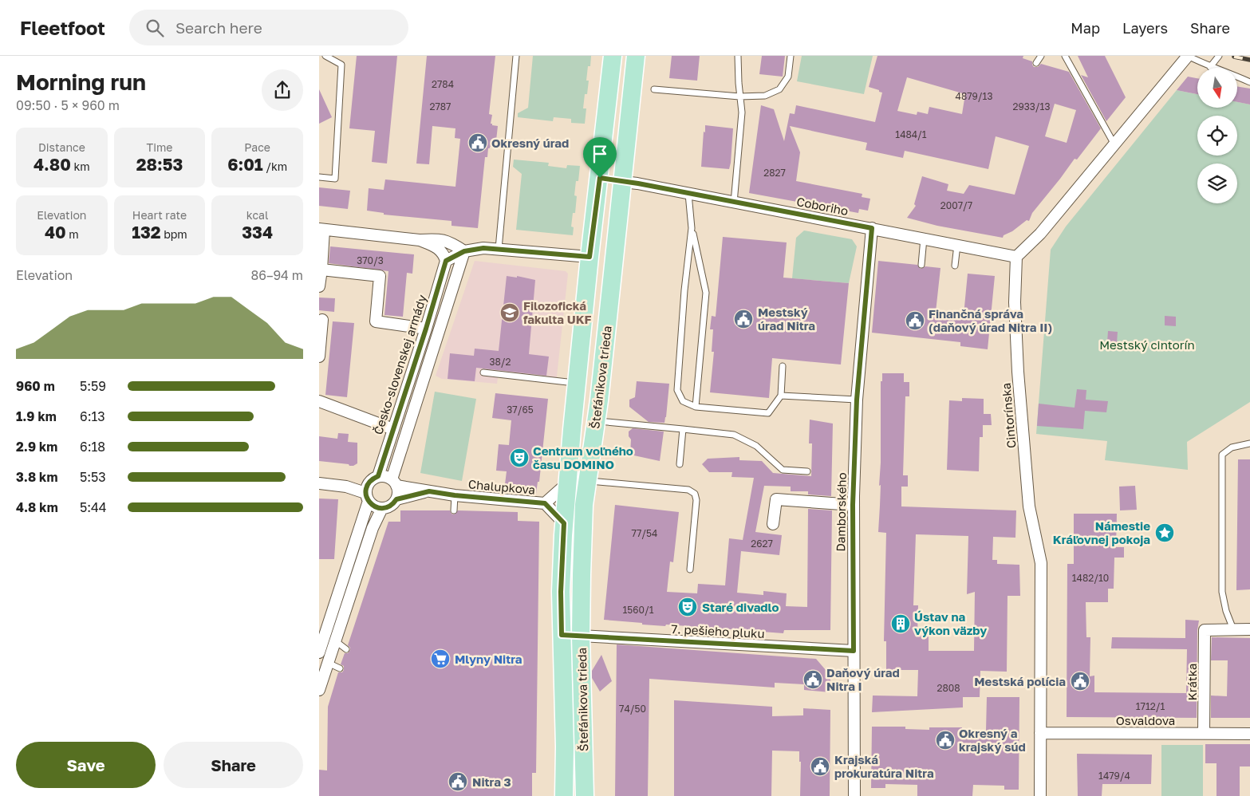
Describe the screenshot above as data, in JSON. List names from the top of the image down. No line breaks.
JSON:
{"streets":{"main road":["Štefánikova trieda"],"street":["Coboriho","Česko-slovenskej armády","Cintorínska","Chalupkova","Damborského","7. pešieho pluku","Krátka","Osvaldova"]},"crossings":[["Coboriho","Štefánikova trieda"],["Coboriho","Cintorínska"],["Coboriho","Damborského"],["Česko-slovenskej armády","Chalupkova"],["Štefánikova trieda","Chalupkova"],["Štefánikova trieda","7. pešieho pluku"],["Cintorínska","Osvaldova"],["Damborského","7. pešieho pluku"],["Krátka","Osvaldova"]],"parks":["Mestský cintorín"],"places":{"public building":["Okresný úrad","Mestský úrad Nitra","Finančná správa (daňový úrad Nitra II)","Daňový úrad Nitra I","Mestská polícia","Okresný a krajský súd","Krajská prokuratúra Nitra","Nitra 3"],"school or university":["Filozofická fakulta UKF"],"theatre":["Centrum voľného času DOMINO","Staré divadlo"],"place":["Námestie Kráľovnej pokoja"],"building":["Ústav na výkon väzby"],"supermarket":["Mlyny Nitra"]},"house_numbers":["2784","4879/13","2787","2933/13","1484/1","2827","2007/7","370/3","38/2","37/65","77/54","2627","1482/10","1560/1","2808","1712/1","74/50","1479/4"],"north":"bottom","page":{"header":"Fleetfoot","search":"Search here","nav":["Map","Layers","Share"],"heading":["Morning run","09:50 · 5 × 960 m"],"stats":[["Distance","4.80 km"],["Time","28:53"],["Pace","6:01 /km"],["Elevation","40 m"],["Heart rate","132 bpm"],["kcal","334"]],"chart":["Elevation","86–94 m"],"list":[{"name":"960 m","note":"5:59"},{"name":"1.9 km","note":"6:13"},{"name":"2.9 km","note":"6:18"},{"name":"3.8 km","note":"5:53"},{"name":"4.8 km","note":"5:44"}],"buttons":["Save","Share"]}}
